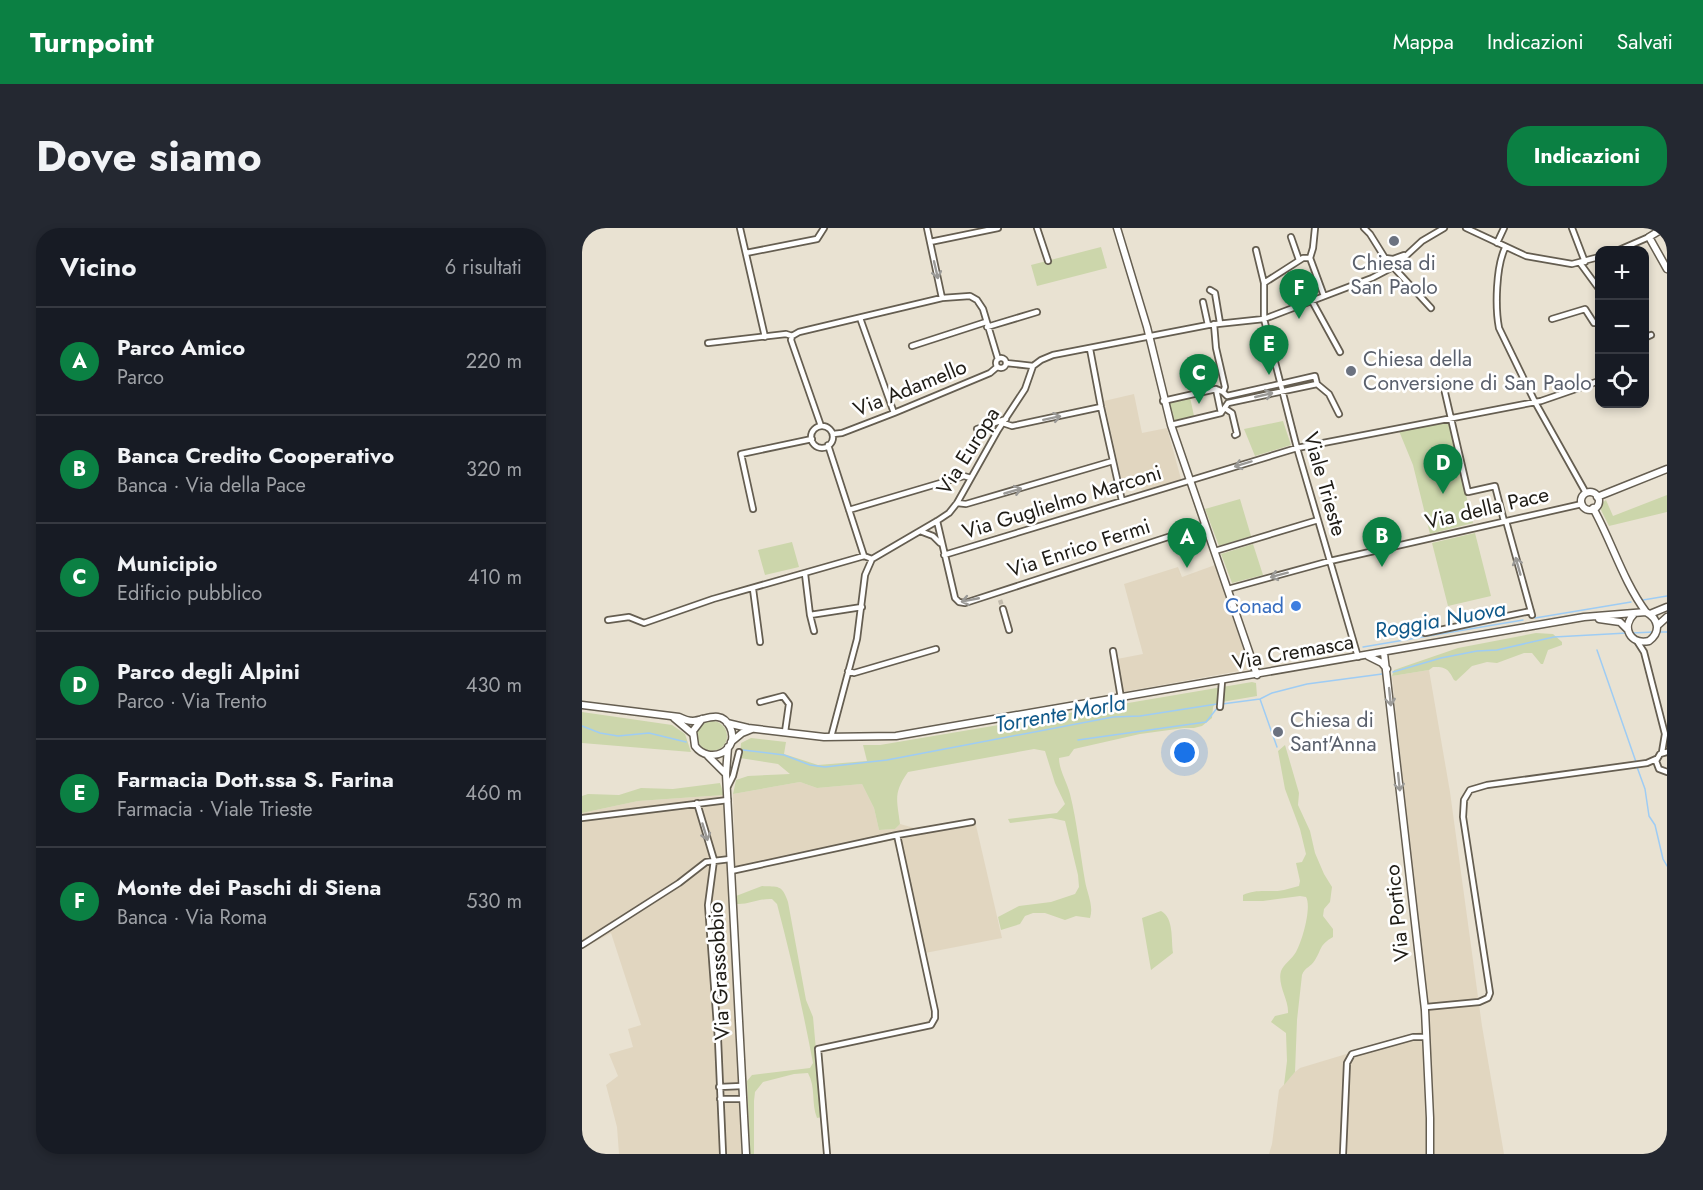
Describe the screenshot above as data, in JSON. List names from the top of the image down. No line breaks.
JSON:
{"streets":{"main road":["Via Cremasca","Via Portico","Via Grassobbio"],"street":["Via Adamello","Via Europa","Viale Trieste","Via Guglielmo Marconi","Via della Pace","Via Enrico Fermi"]},"crossings":[["Via Europa","Via Enrico Fermi"],["Viale Trieste","Via Guglielmo Marconi"],["Viale Trieste","Via della Pace"],["Viale Trieste","Via Cremasca"],["Via Guglielmo Marconi","Via Enrico Fermi"],["Via Cremasca","Via Portico"],["Via Cremasca","Via Grassobbio"]],"one_way":["Via Portico"],"water":["Roggia Nuova","Torrente Morla"],"places":["Chiesa di San Paolo","Chiesa della Conversione di San Paolo","Conad","Chiesa di Sant'Anna"],"page":{"header":"Turnpoint","nav":["Mappa","Indicazioni","Salvati"],"title":"Dove siamo","buttons":"Indicazioni","heading":["Vicino","6 risultati"],"map_buttons":["+","−"],"pins":["F","E","C","D","B","A"],"list":[{"mark":"A","name":"Parco Amico","note":"Parco","value":"220 m"},{"mark":"B","name":"Banca Credito Cooperativo","note":"Banca · Via della Pace","value":"320 m"},{"mark":"C","name":"Municipio","note":"Edificio pubblico","value":"410 m"},{"mark":"D","name":"Parco degli Alpini","note":"Parco · Via Trento","value":"430 m"},{"mark":"E","name":"Farmacia Dott.ssa S. Farina","note":"Farmacia · Viale Trieste","value":"460 m"},{"mark":"F","name":"Monte dei Paschi di Siena","note":"Banca · Via Roma","value":"530 m"}]}}
